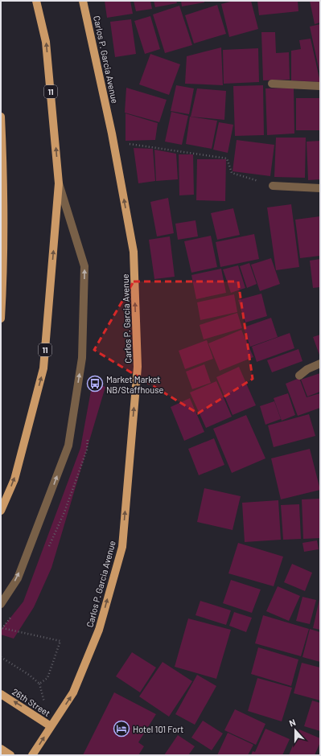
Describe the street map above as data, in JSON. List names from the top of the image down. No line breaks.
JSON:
{"streets":{"main road":["Carlos P. Garcia Avenue","11","26th Street"]},"crossings":[["Carlos P. Garcia Avenue","26th Street"]],"one_way":["Carlos P. Garcia Avenue","26th Street"],"places":{"bus stop":["Market Market NB/Staffhouse"],"hotel":["Hotel 101 Fort"]},"north":"top"}
